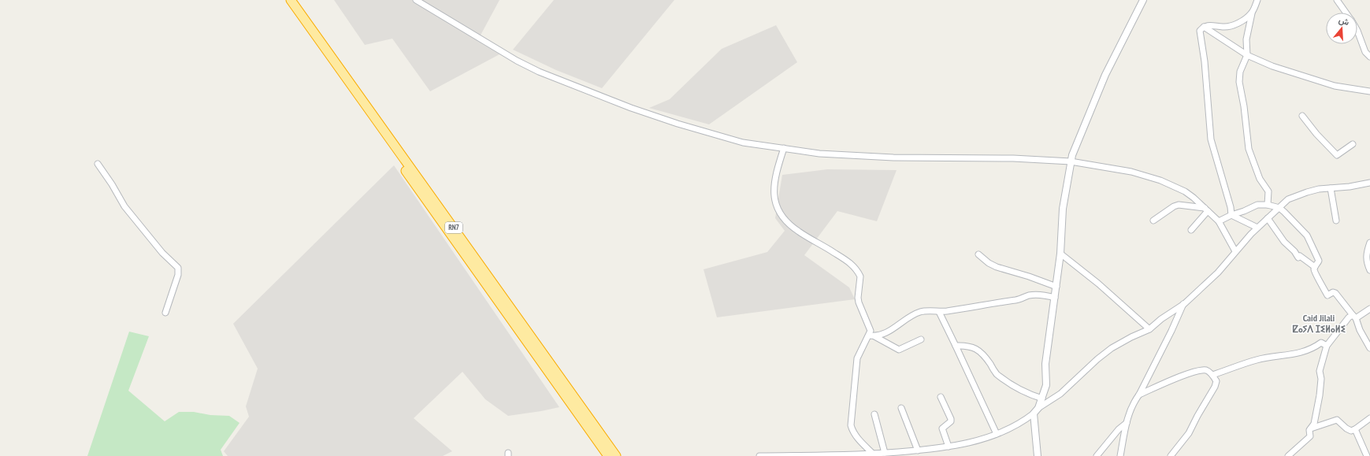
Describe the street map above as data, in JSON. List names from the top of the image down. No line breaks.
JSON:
{"streets":{"highway":["RN7"]},"districts":["Caid Jilali ⵇⴰⵢⴷ ⵊⵉⵍⴰⵍⵉ"],"north":"top"}
